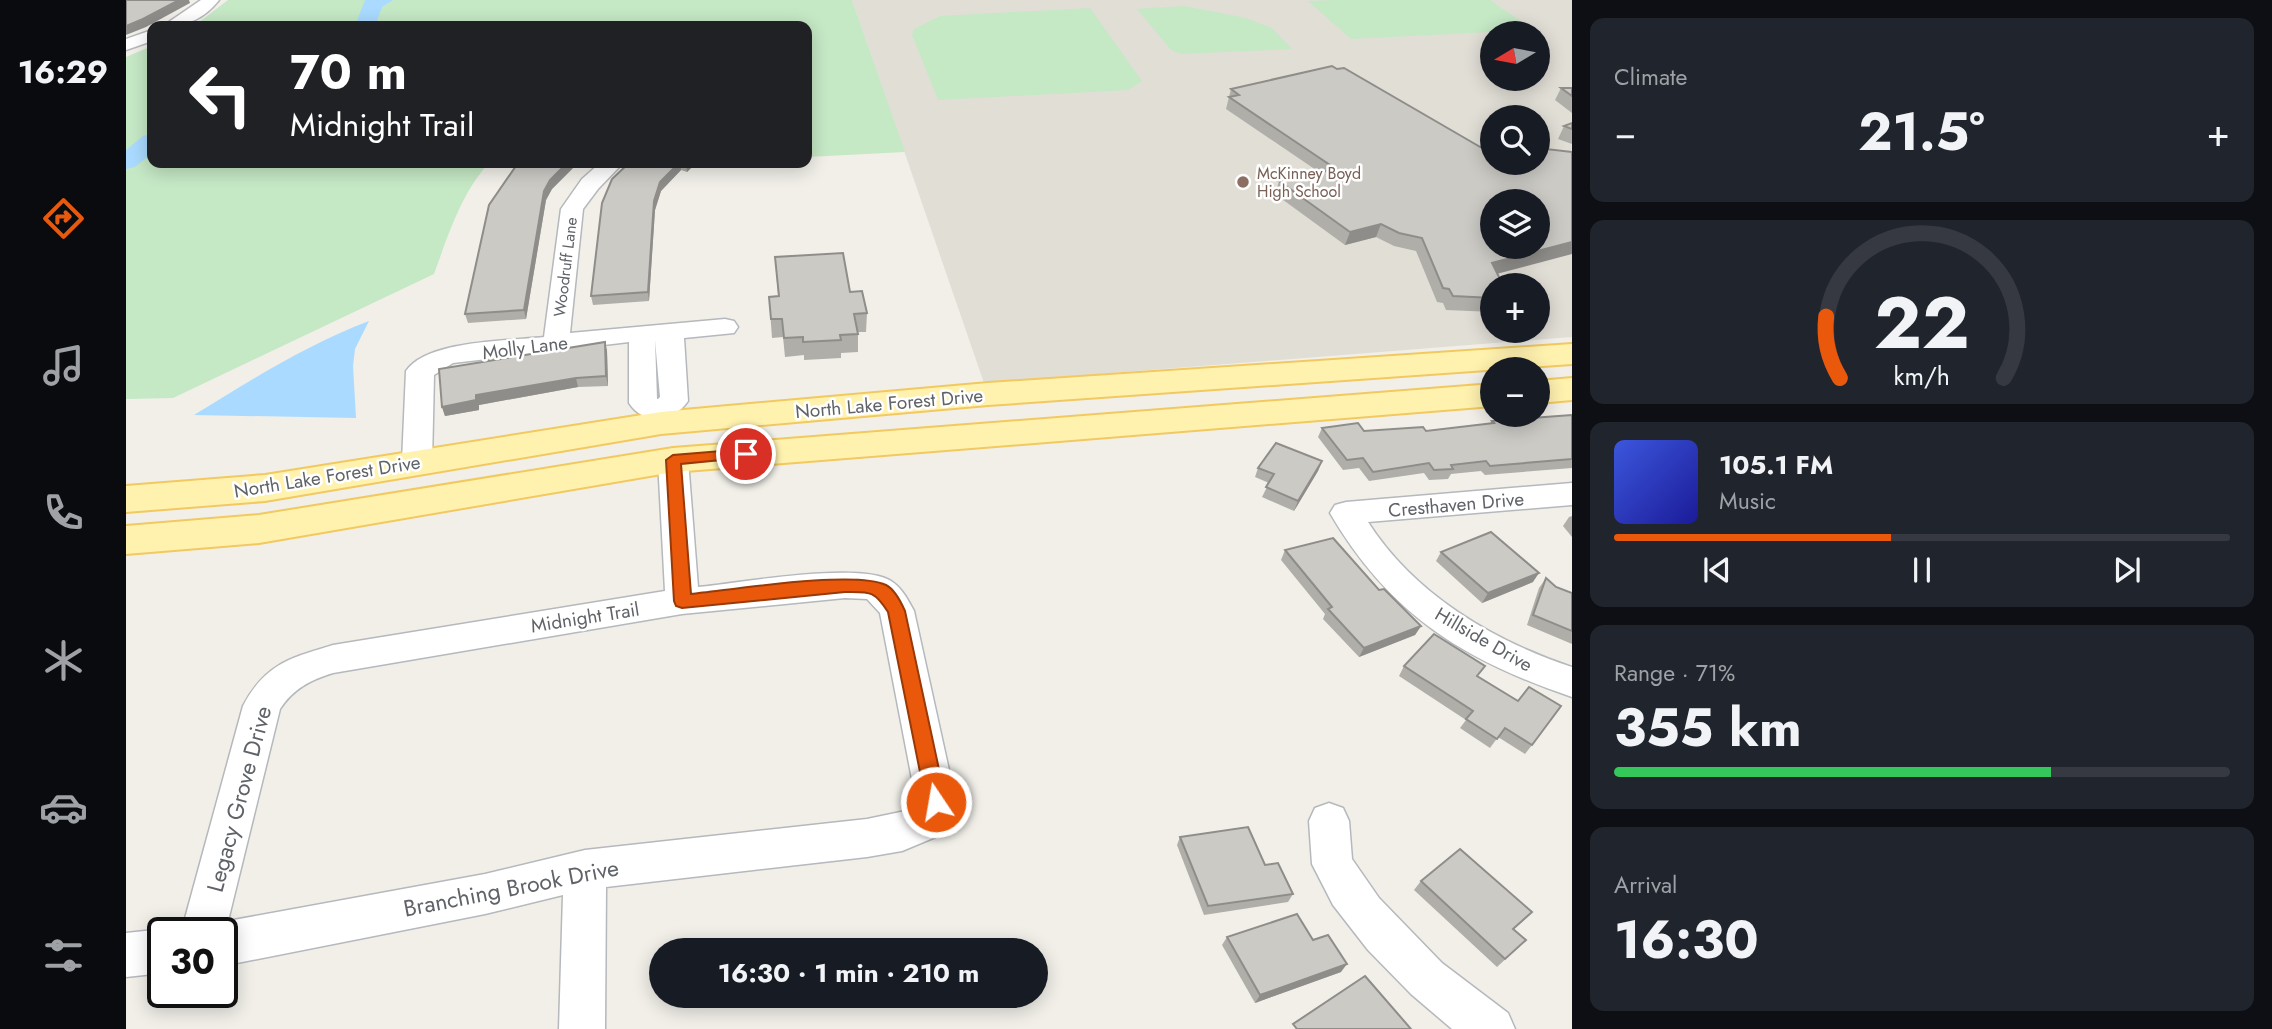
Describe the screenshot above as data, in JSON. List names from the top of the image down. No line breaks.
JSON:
{"streets":{"main road":["North Lake Forest Drive"],"street":["Woodruff Lane","Molly Lane","Cresthaven Drive","Midnight Trail","Hillside Drive","Legacy Grove Drive","Branching Brook Drive"]},"crossings":[["Woodruff Lane","Molly Lane"],["Molly Lane","North Lake Forest Drive"],["Cresthaven Drive","Hillside Drive"],["Midnight Trail","Legacy Grove Drive"],["Midnight Trail","Branching Brook Drive"]],"places":["McKinney Boyd High School"],"north":"left","page":{"tabs":"16:29","tile":["Climate",["Range · 71%","355 km"],["Arrival","16:30"]],"map_buttons":["+","−"],"turn":["70 m","Midnight Trail"],"heat":["−","21.5°","+"],"song":["105.1 FM","Music"],"limit":"30","trip":"16:30 · 1 min · 210 m","gauge":["22","km/h"]}}
